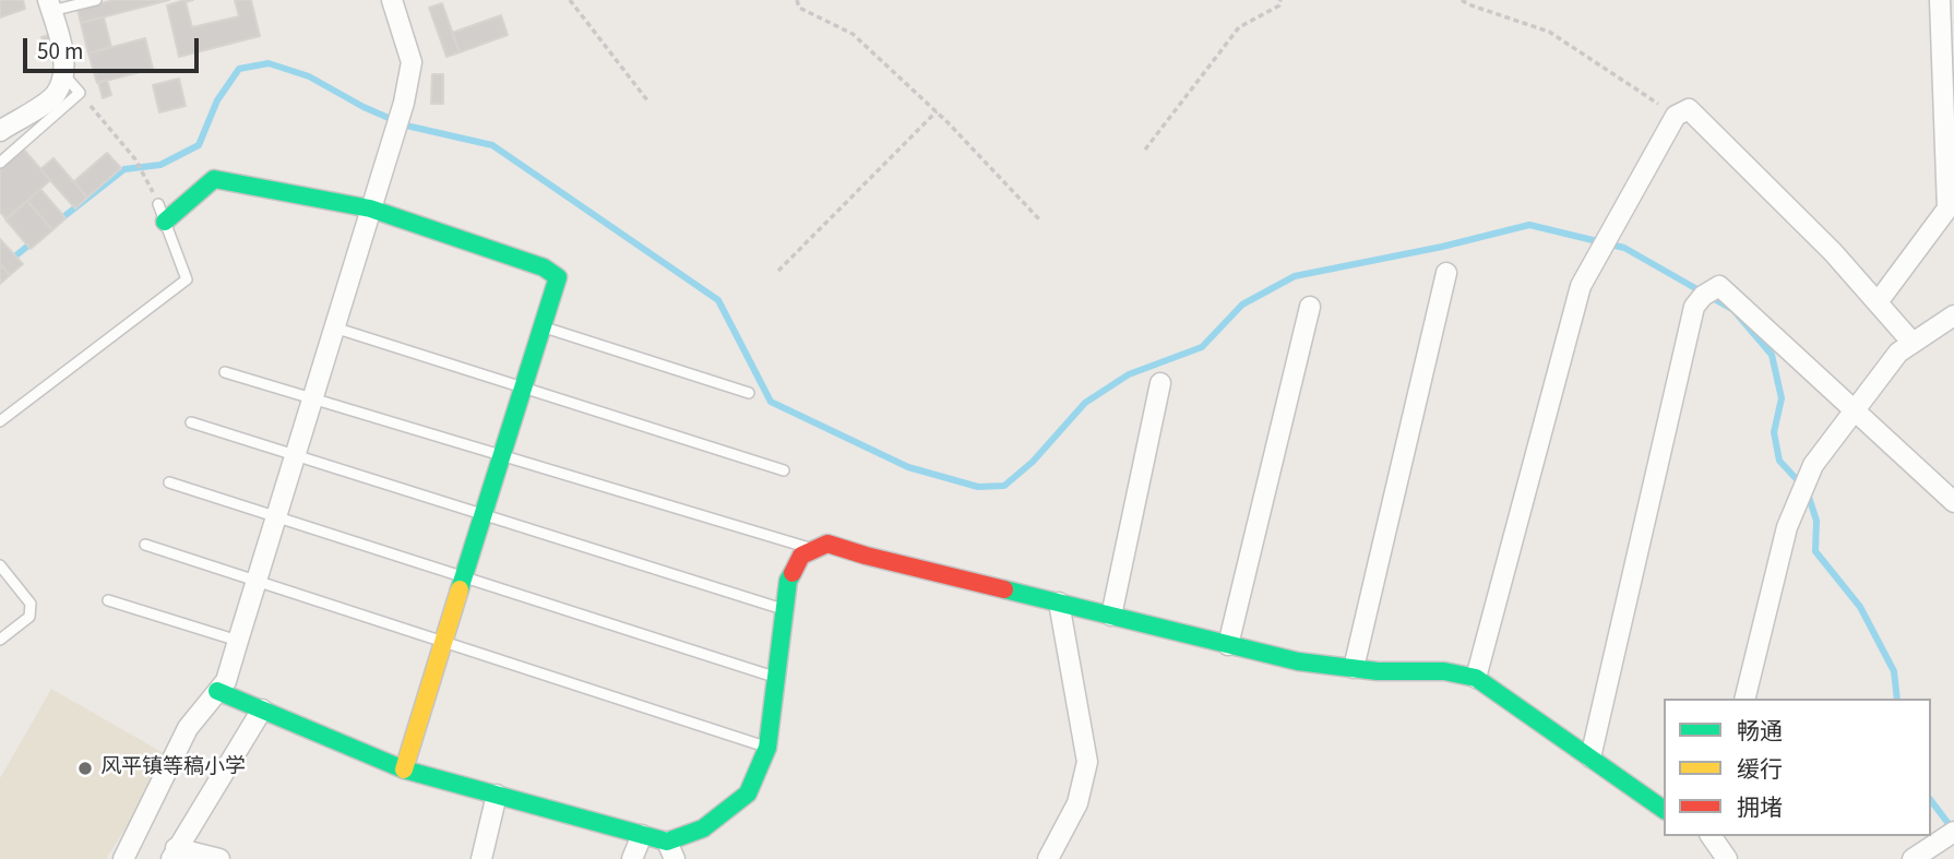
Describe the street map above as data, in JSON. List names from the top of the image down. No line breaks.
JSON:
{"places":["风平镇等稿小学"],"legend":["畅通","缓行","拥堵"],"scale_bar":"50 m"}
